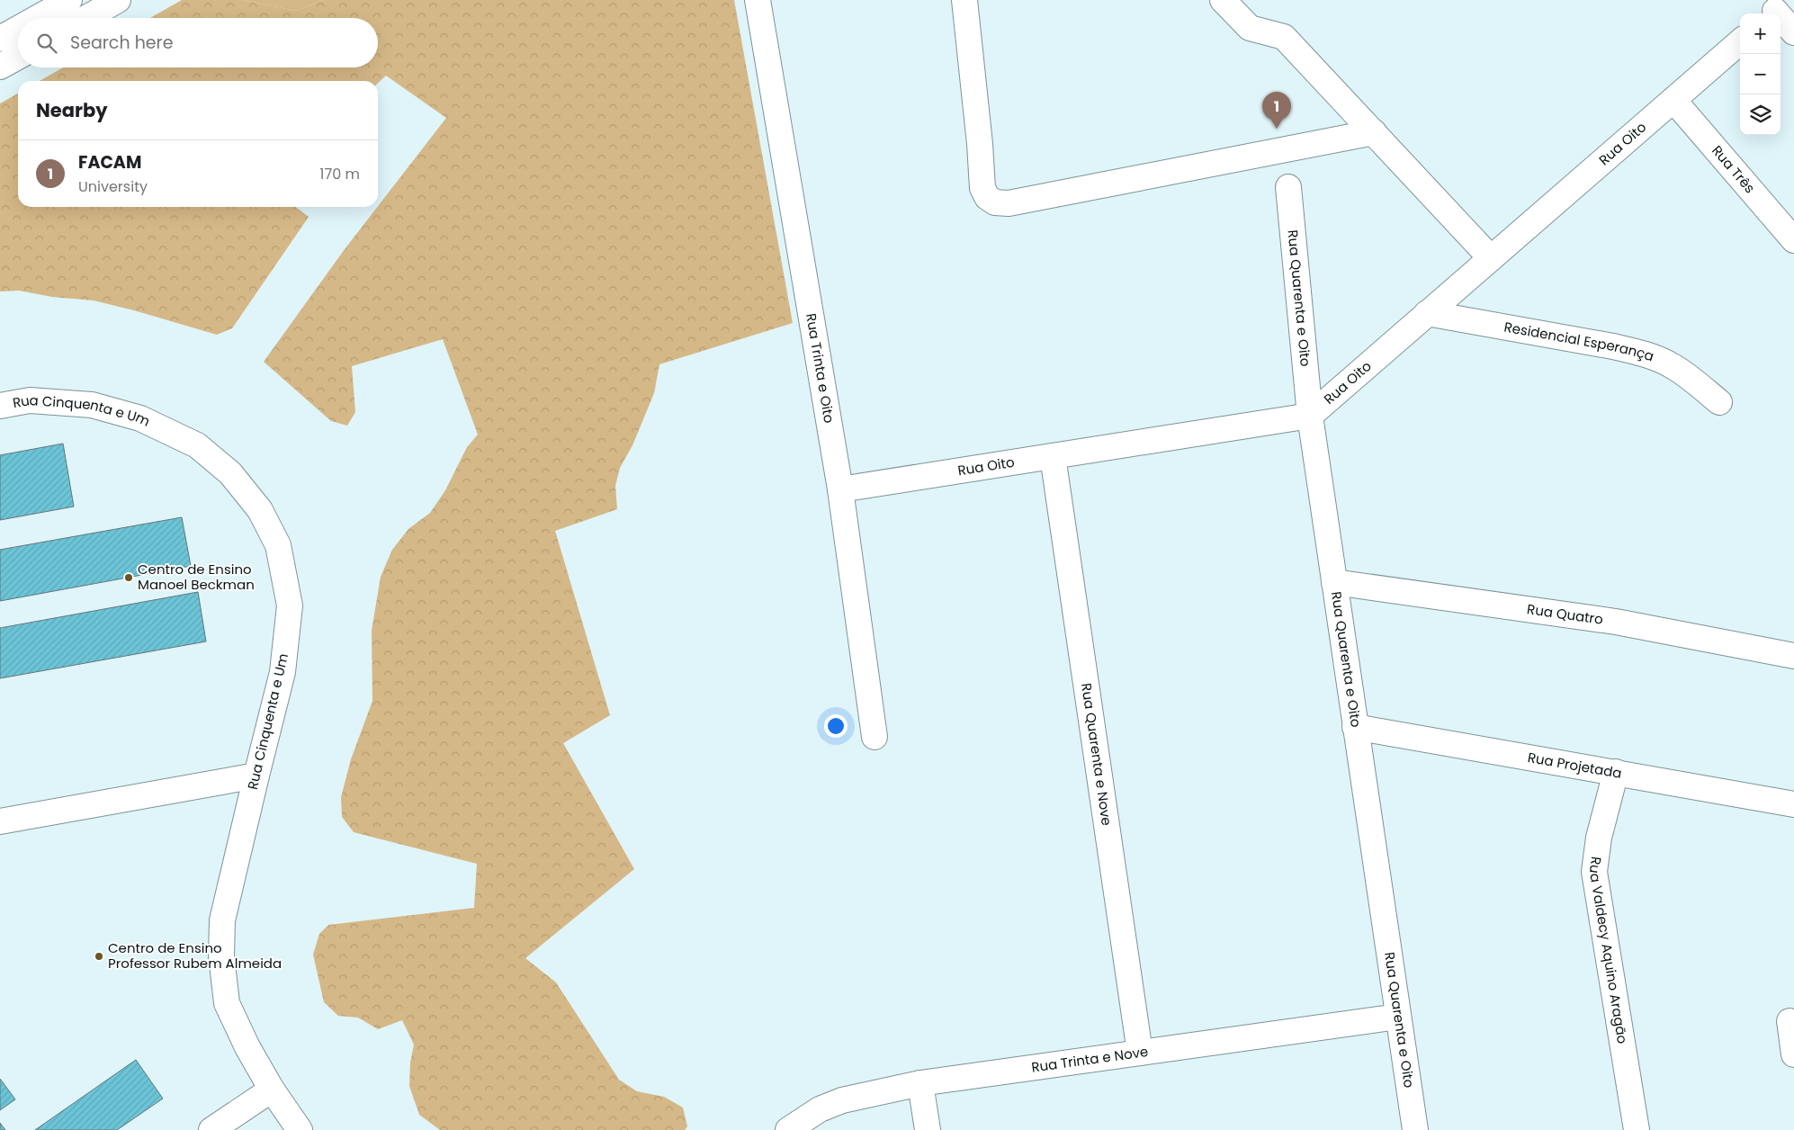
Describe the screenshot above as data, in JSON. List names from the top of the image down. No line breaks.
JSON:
{"streets":{"street":["Rua Oito","Rua Três","Rua Quarenta e Oito","Residencial Esperança","Rua Trinta e Oito","Rua Cinquenta e Um","Rua Quatro","Rua Quarenta e Nove","Rua Projetada","Rua Valdecy Aquino Aragão","Rua Trinta e Nove"]},"crossings":[["Rua Oito","Rua Três"],["Rua Oito","Rua Quarenta e Oito"],["Rua Oito","Residencial Esperança"],["Rua Oito","Rua Trinta e Oito"],["Rua Oito","Rua Quarenta e Nove"],["Rua Quarenta e Oito","Rua Quatro"],["Rua Quarenta e Oito","Rua Projetada"],["Rua Quarenta e Oito","Rua Trinta e Nove"],["Rua Quarenta e Nove","Rua Trinta e Nove"],["Rua Projetada","Rua Valdecy Aquino Aragão"]],"places":["Centro de Ensino Manoel Beckman","Centro de Ensino Professor Rubem Almeida"],"page":{"map_buttons":["+","−"],"search":"Search here","heading":"Nearby","pins":"1","list":[{"mark":"1","name":"FACAM","note":"University","value":"170 m"}]}}
